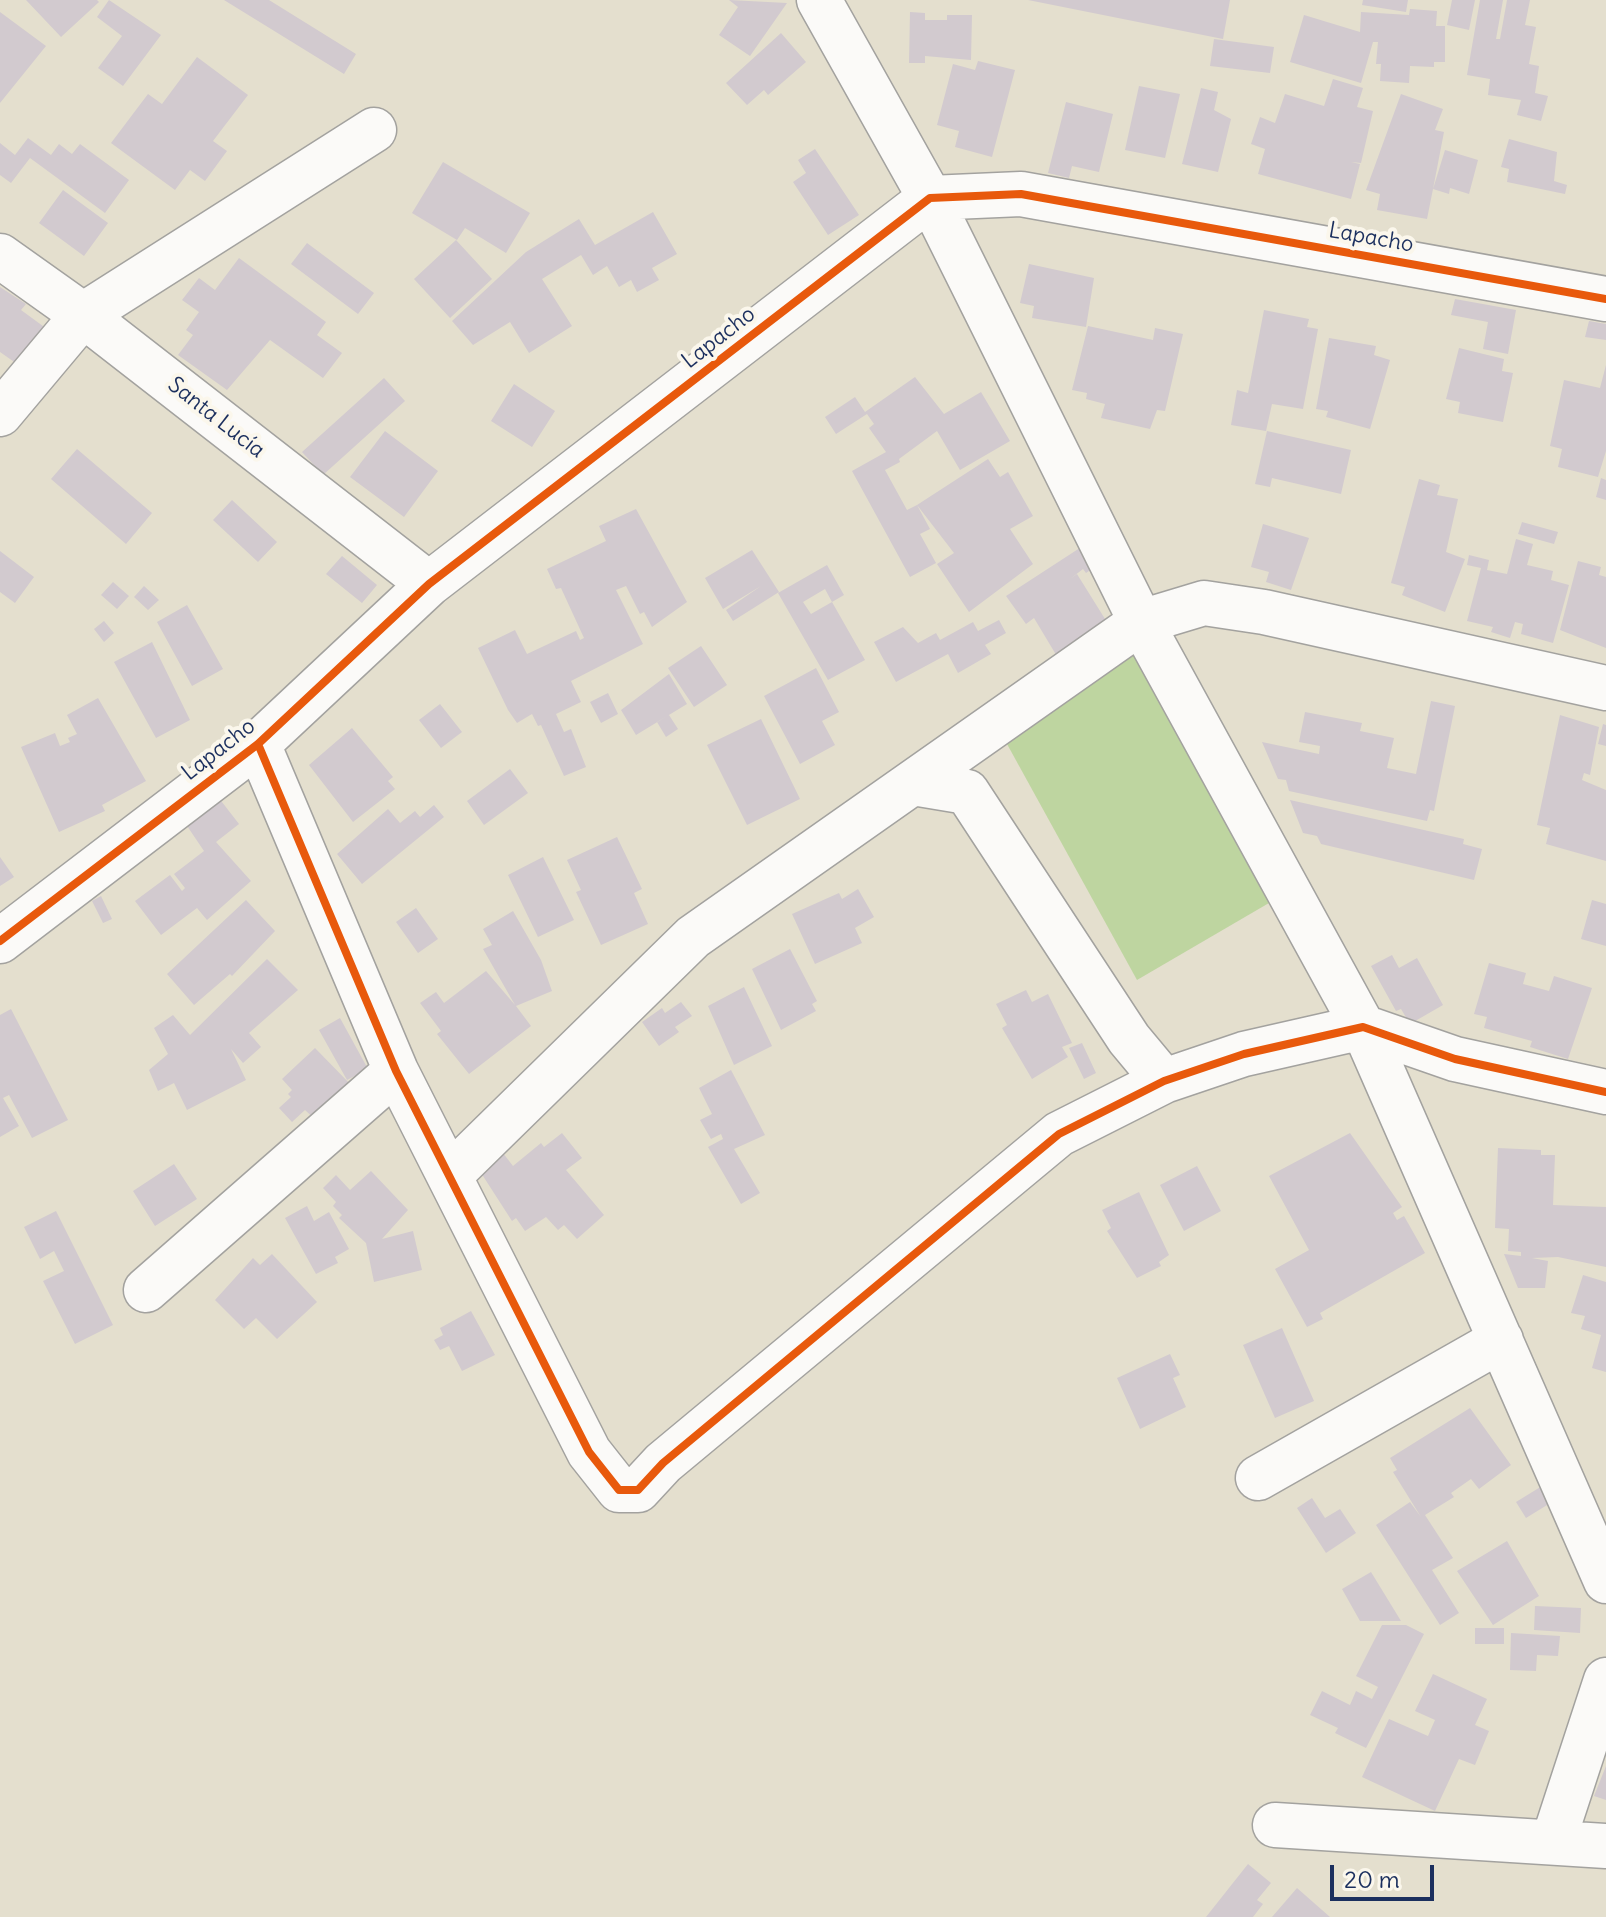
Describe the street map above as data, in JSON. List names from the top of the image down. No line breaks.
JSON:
{"streets":{"street":["Lapacho","Santa Lucía"]},"crossings":[["Lapacho","Santa Lucía"]],"scale_bar":"20 m"}
